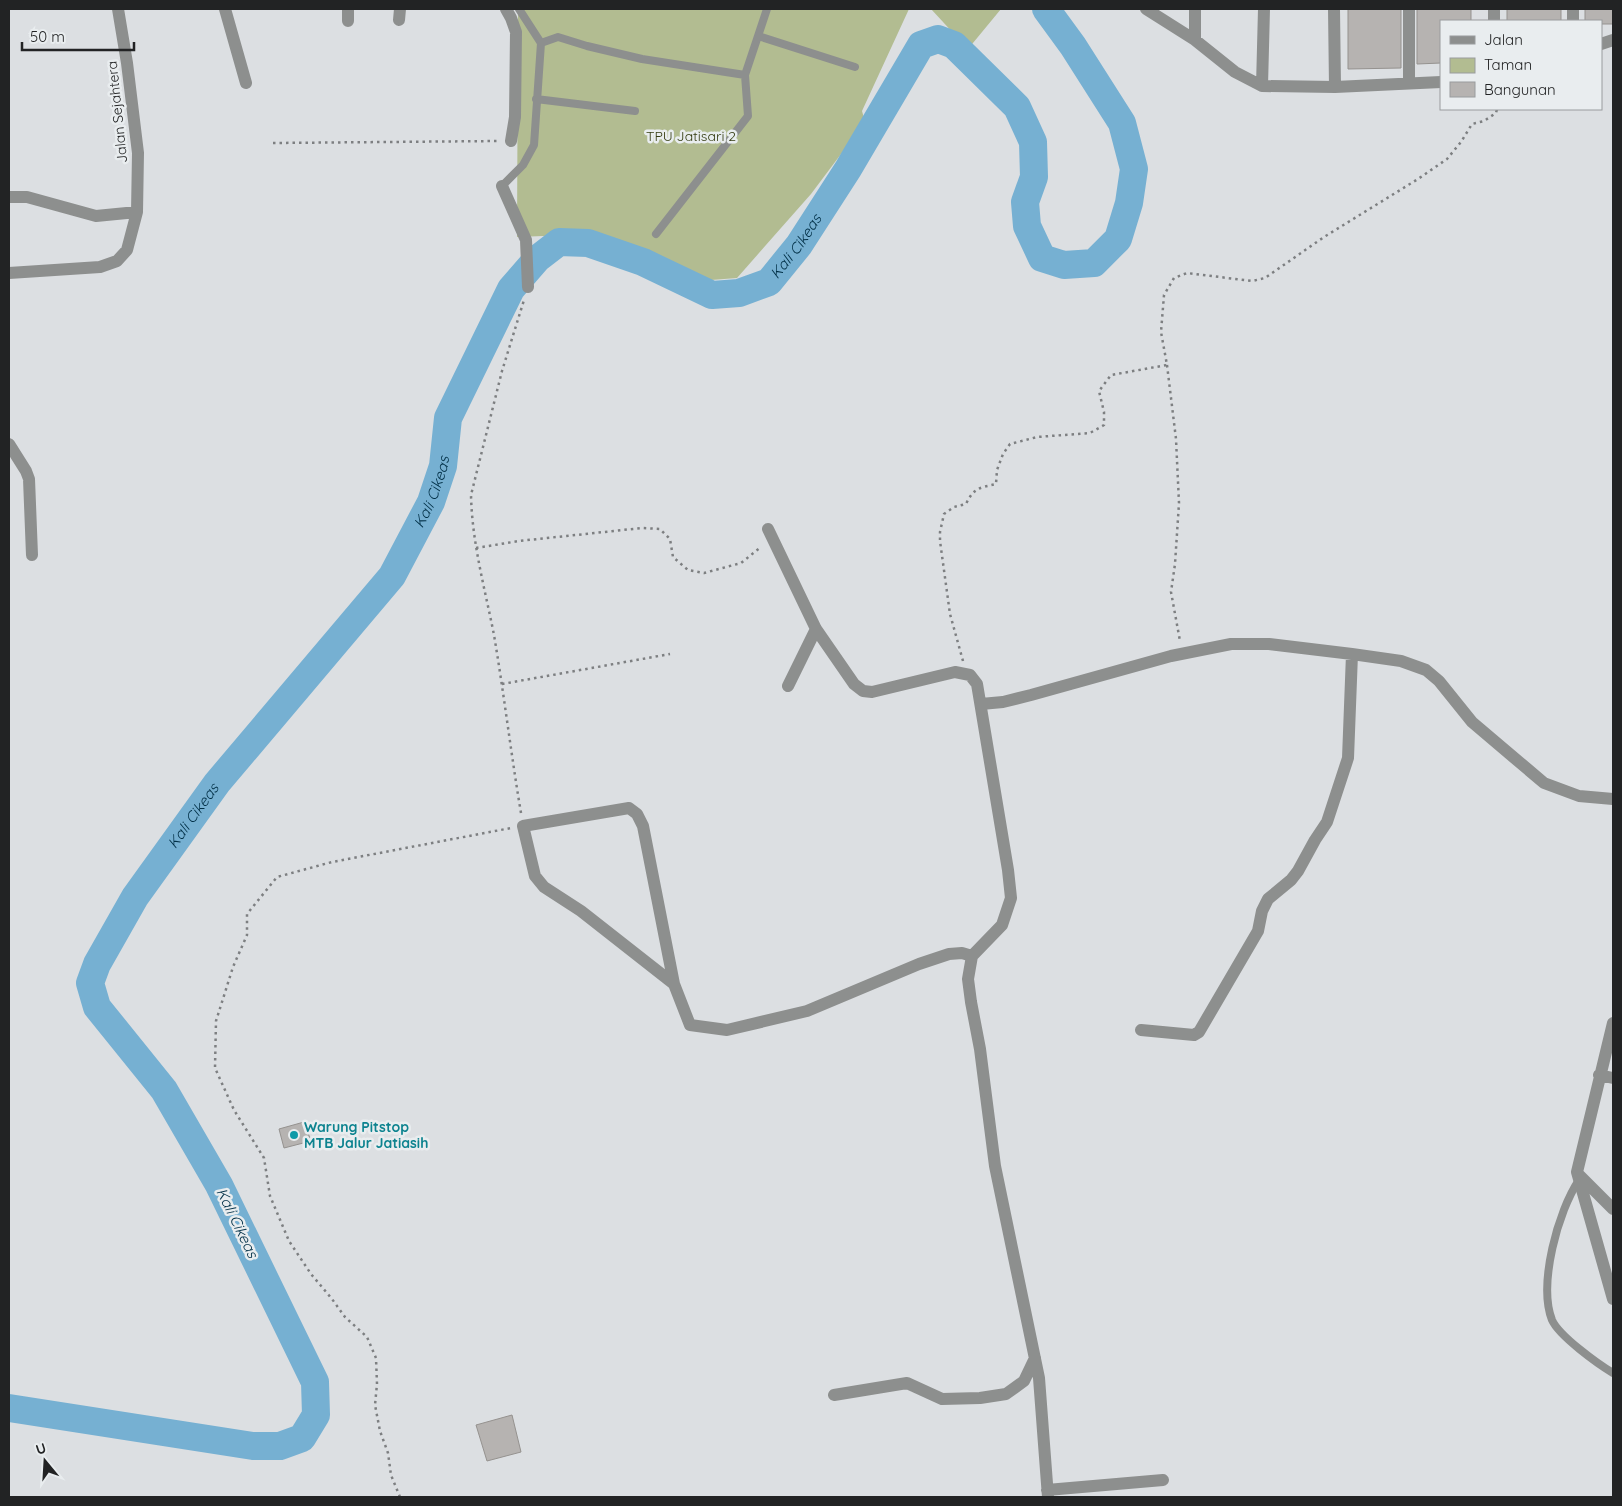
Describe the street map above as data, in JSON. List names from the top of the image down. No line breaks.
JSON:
{"streets":{"street":["Jalan Sejahtera"]},"water":["Kali Cikeas"],"parks":["TPU Jatisari 2"],"places":["Warung Pitstop MTB Jalur Jatiasih"],"legend":["Jalan","Taman","Bangunan"],"scale_bar":"50 m","north":"top"}
